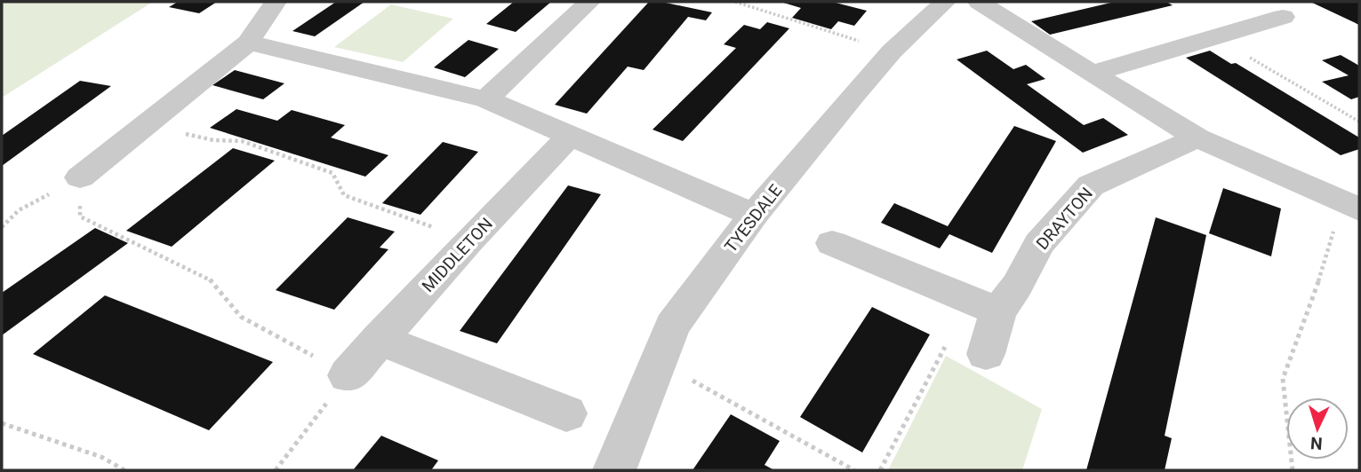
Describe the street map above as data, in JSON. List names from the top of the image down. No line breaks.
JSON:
{"streets":{"street":["TYESDALE","DRAYTON","MIDDLETON"]},"north":"bottom"}
